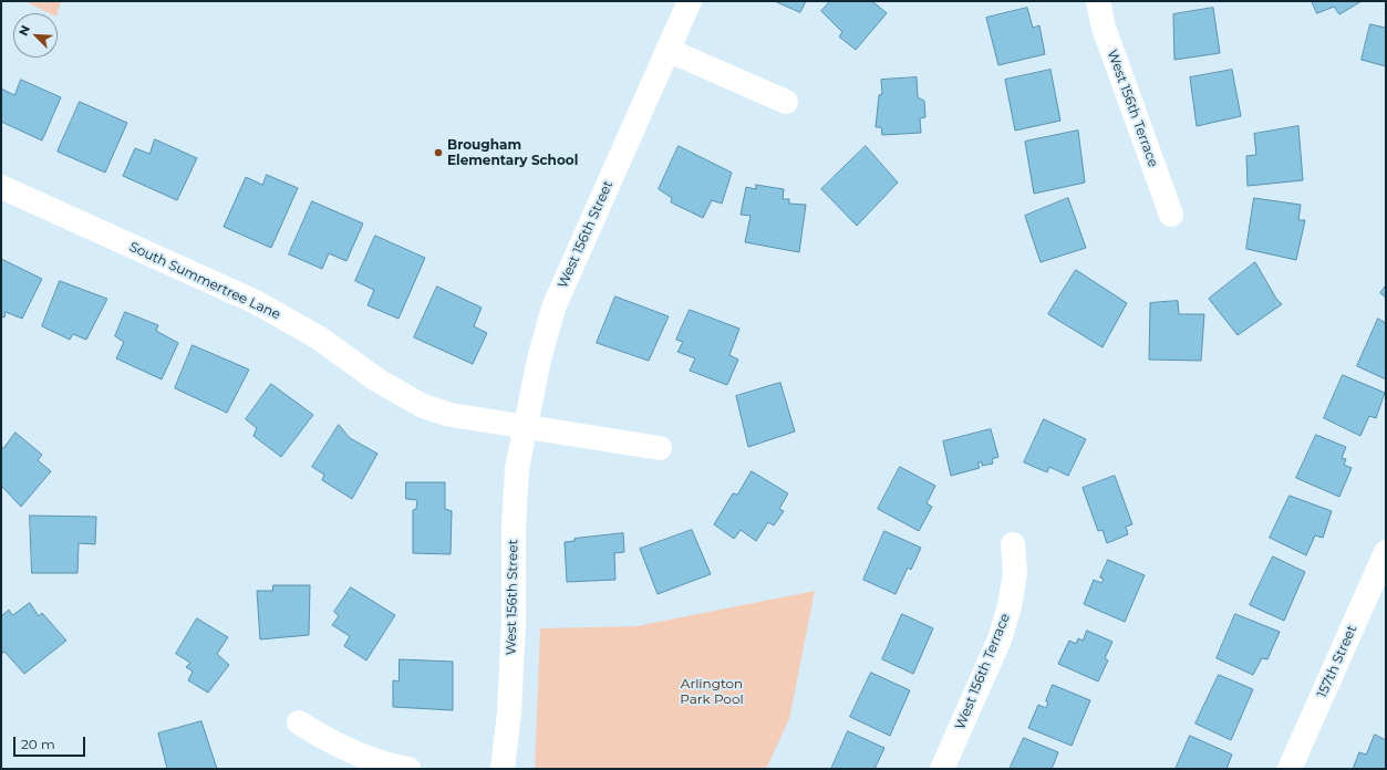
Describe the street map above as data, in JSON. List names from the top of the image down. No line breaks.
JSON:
{"streets":{"street":["West 156th Terrace","West 156th Street","South Summertree Lane","157th Street"]},"crossings":[["West 156th Street","South Summertree Lane"]],"parks":["Arlington Park Pool"],"places":["Brougham Elementary School"],"scale_bar":"20 m","north":"top left"}
